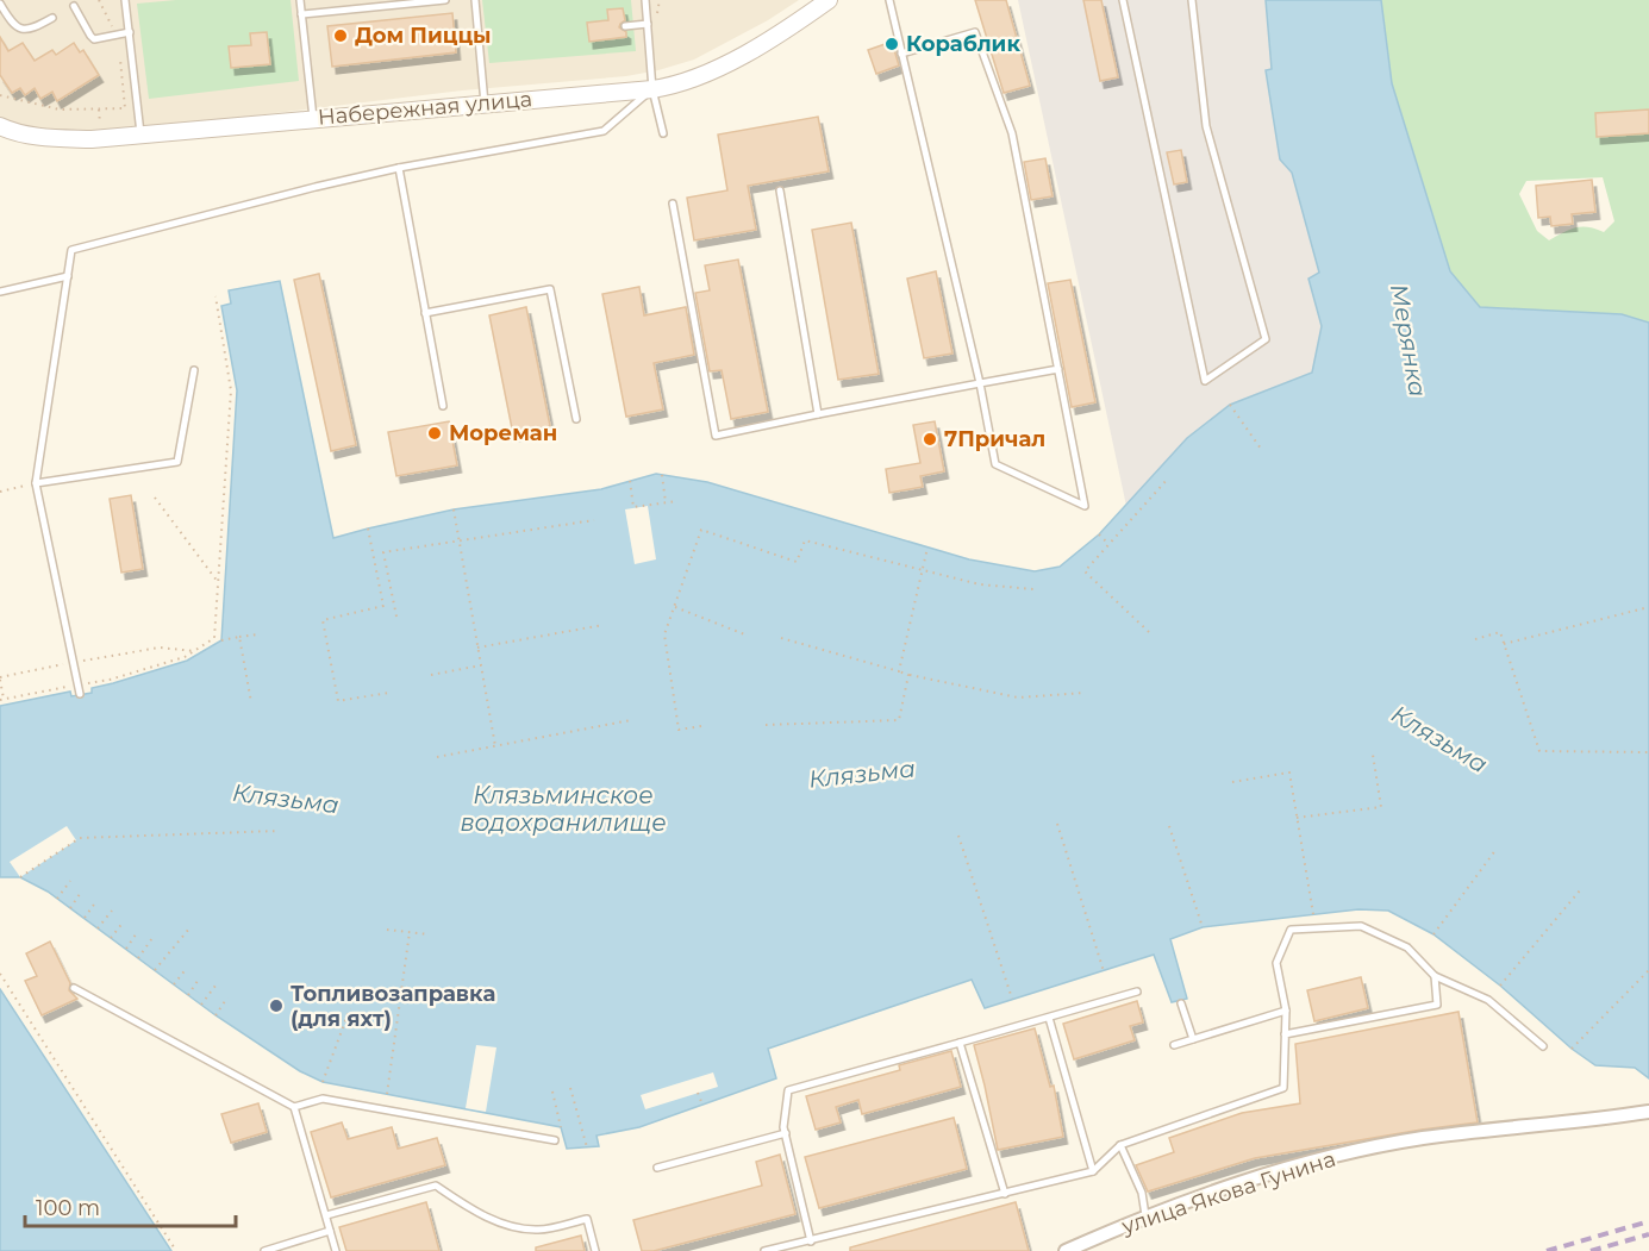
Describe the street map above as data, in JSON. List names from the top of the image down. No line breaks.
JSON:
{"streets":{"street":["Набережная улица","улица Якова Гунина"]},"water":["Мерянка","Клязьма","Клязьминское водохранилище"],"places":["Дом Пиццы","Кораблик","Мореман","7Причал","Топливозаправка (для яхт)"],"scale_bar":"100 m"}
